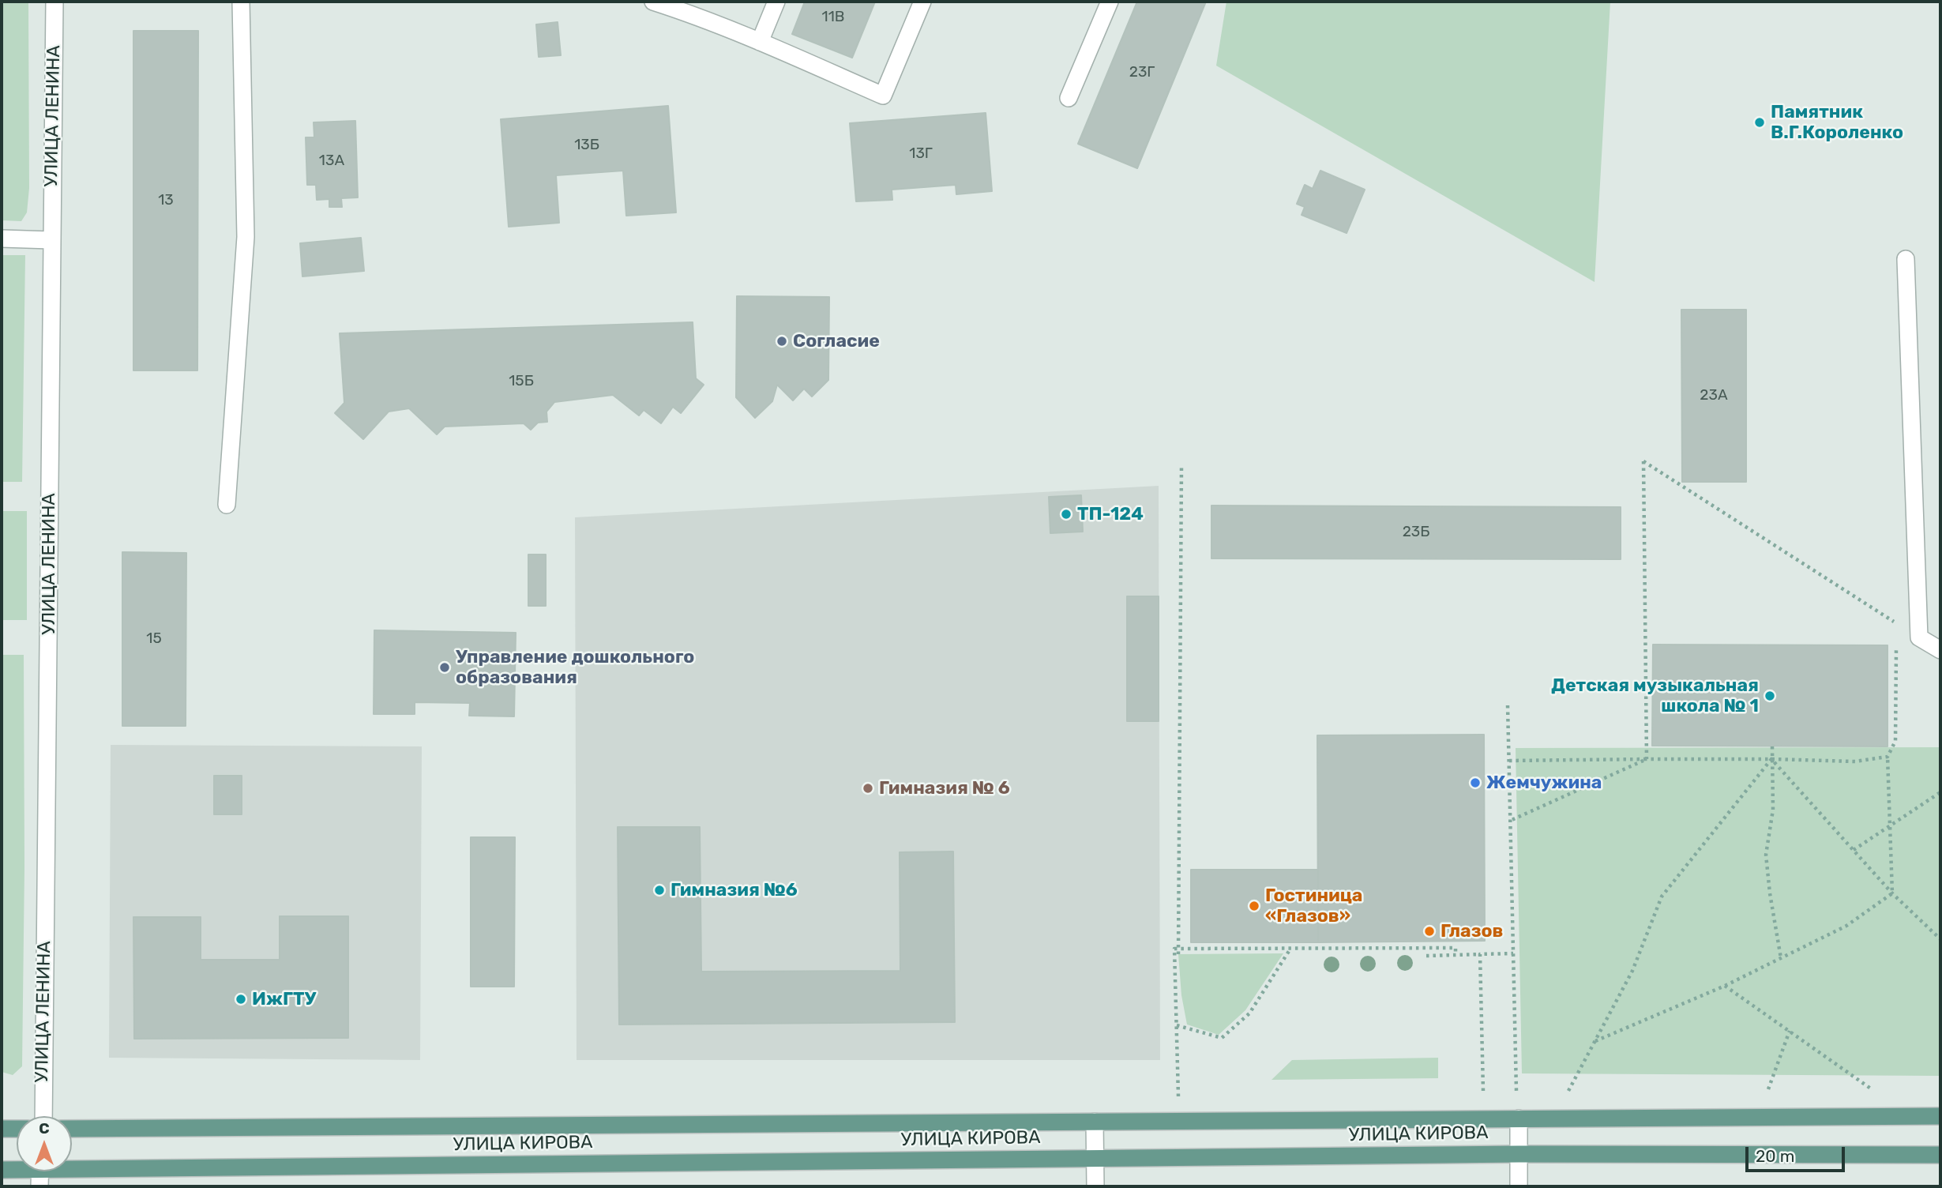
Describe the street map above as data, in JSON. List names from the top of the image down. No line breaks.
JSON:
{"streets":{"main road":["УЛИЦА КИРОВА"],"street":["УЛИЦА ЛЕНИНА"]},"places":["Памятник В.Г.Короленко","Согласие","ТП-124","Управление дошкольного образования","Детская музыкальная школа № 1","Жемчужина","Гимназия № 6","Гимназия №6","Гостиница «Глазов»","Глазов","ИжГТУ"],"house_numbers":["11В","23Г","13Б","13Г","13А","13","15Б","23А","23Б","15"],"scale_bar":"20 m","north":"top"}
